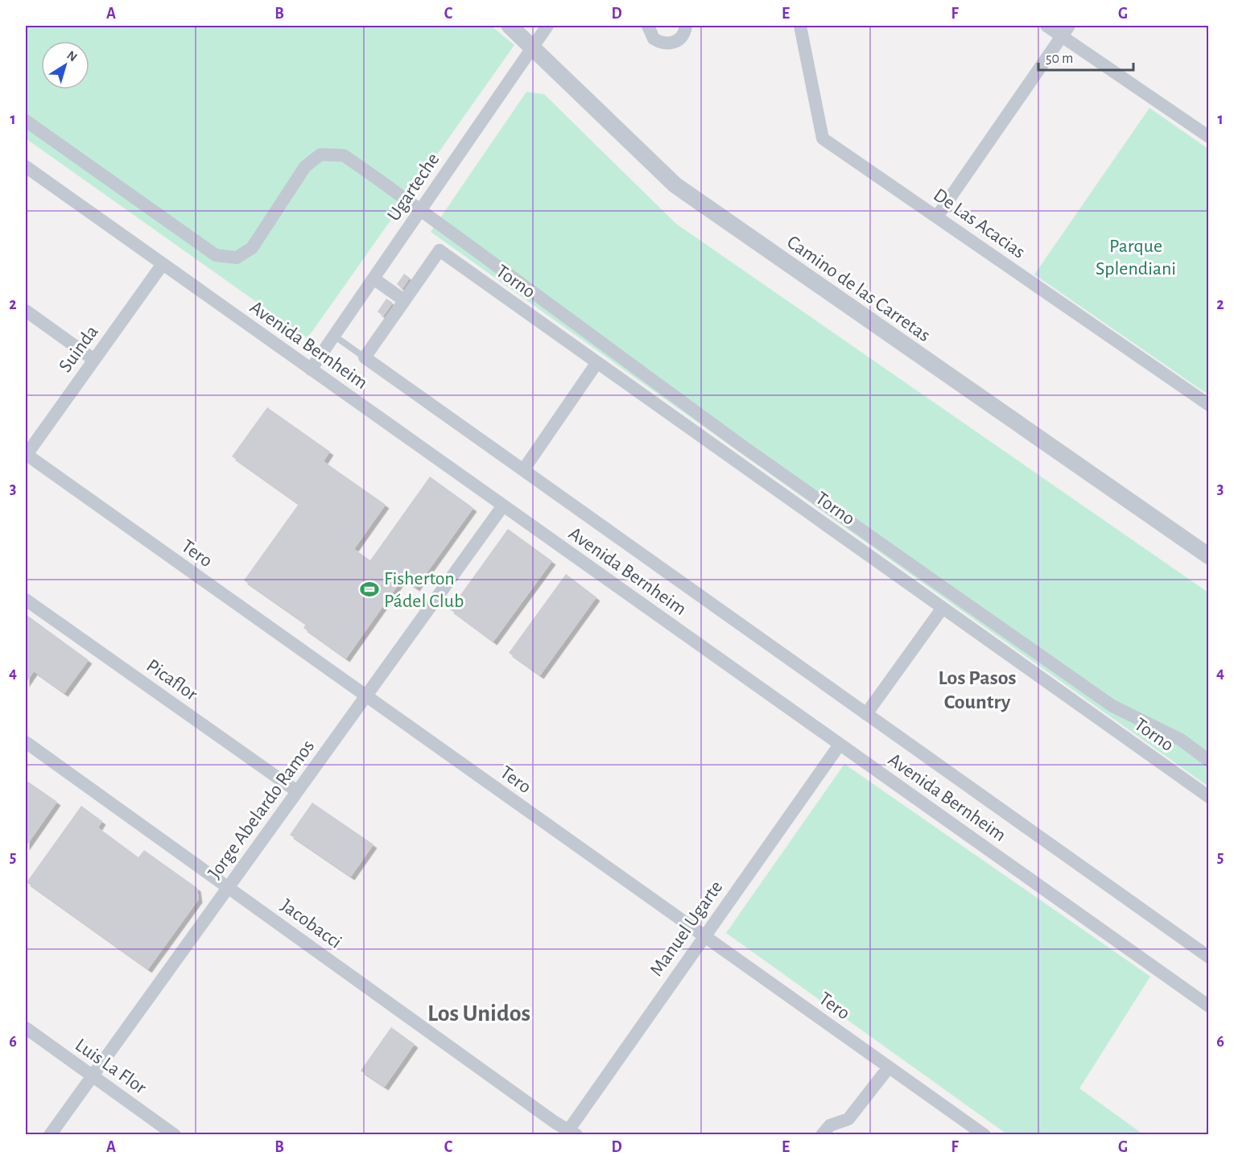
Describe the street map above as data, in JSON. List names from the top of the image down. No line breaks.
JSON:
{"streets":{"street":["Ugarteche","De Las Acacias","Torno","Camino de las Carretas","Avenida Bernheim","Suinda","Tero","Picaflor","Jorge Abelardo Ramos","Jacobacci","Manuel Ugarte","Luis La Flor"]},"crossings":[["Ugarteche","Camino de las Carretas"],["Ugarteche","Avenida Bernheim"],["Avenida Bernheim","Suinda"],["Avenida Bernheim","Jorge Abelardo Ramos"],["Avenida Bernheim","Manuel Ugarte"],["Suinda","Tero"],["Tero","Jorge Abelardo Ramos"],["Tero","Manuel Ugarte"],["Picaflor","Jorge Abelardo Ramos"],["Jorge Abelardo Ramos","Jacobacci"],["Jorge Abelardo Ramos","Luis La Flor"],["Jacobacci","Manuel Ugarte"]],"districts":["Los Pasos Country","Los Unidos"],"parks":["Parque Splendiani"],"places":{"sports":["Fisherton Pádel Club"]},"scale_bar":"50 m","north":"top right","grid":{"columns":["A","B","C","D","E","F","G"],"rows":["1","2","3","4","5","6"]}}
